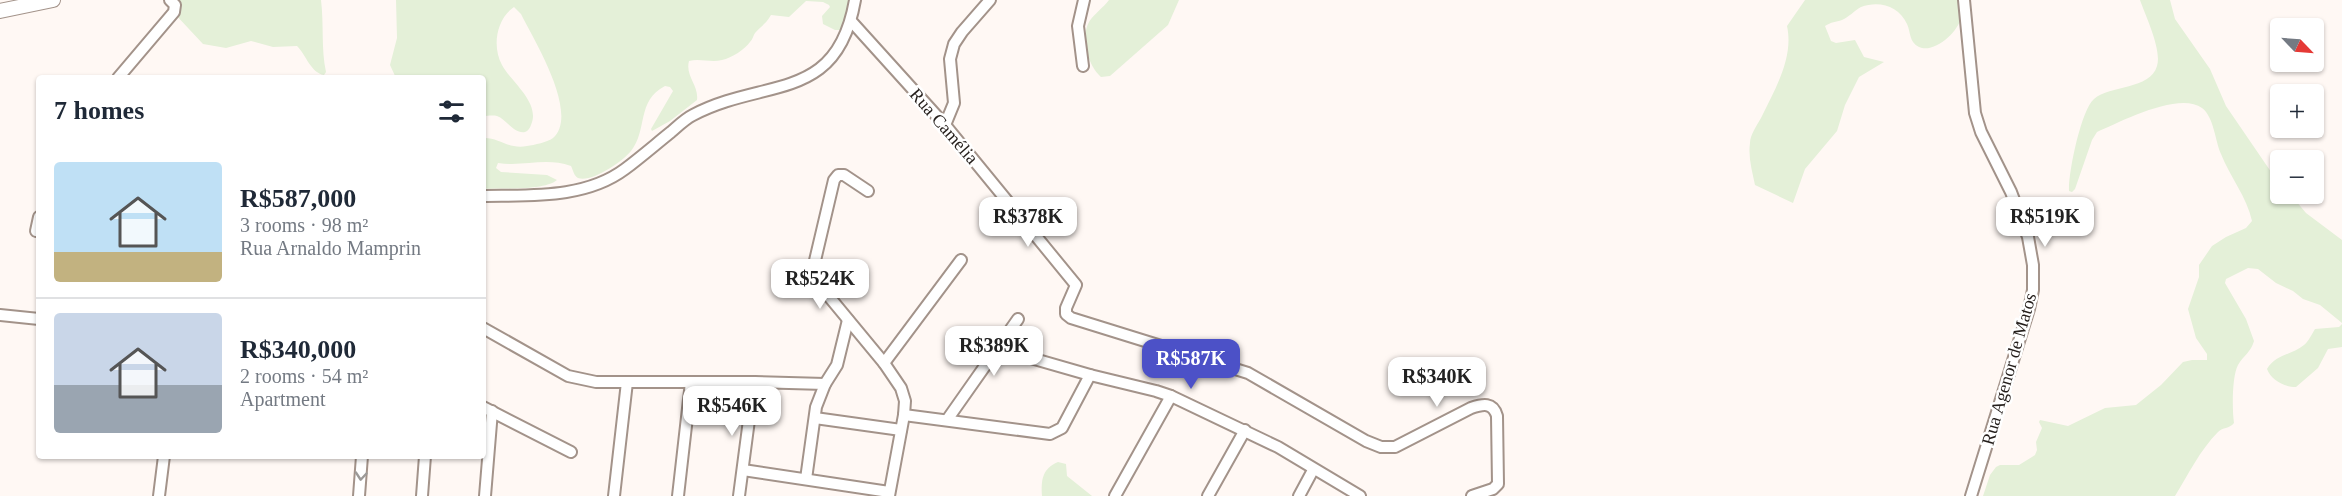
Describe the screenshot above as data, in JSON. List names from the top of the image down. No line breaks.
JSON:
{"streets":{"street":["Rua Camélia","Rua Agenor de Matos"]},"north":"bottom right","page":{"map_buttons":["+","−"],"heading":"7 homes","list":[{"name":"R$587,000","note":"3 rooms · 98 m² · Rua Arnaldo Mamprin"},{"name":"R$340,000","note":"2 rooms · 54 m² · Apartment"}],"price":["R$378K","R$519K","R$524K","R$389K","R$587K","R$340K","R$546K"]}}
